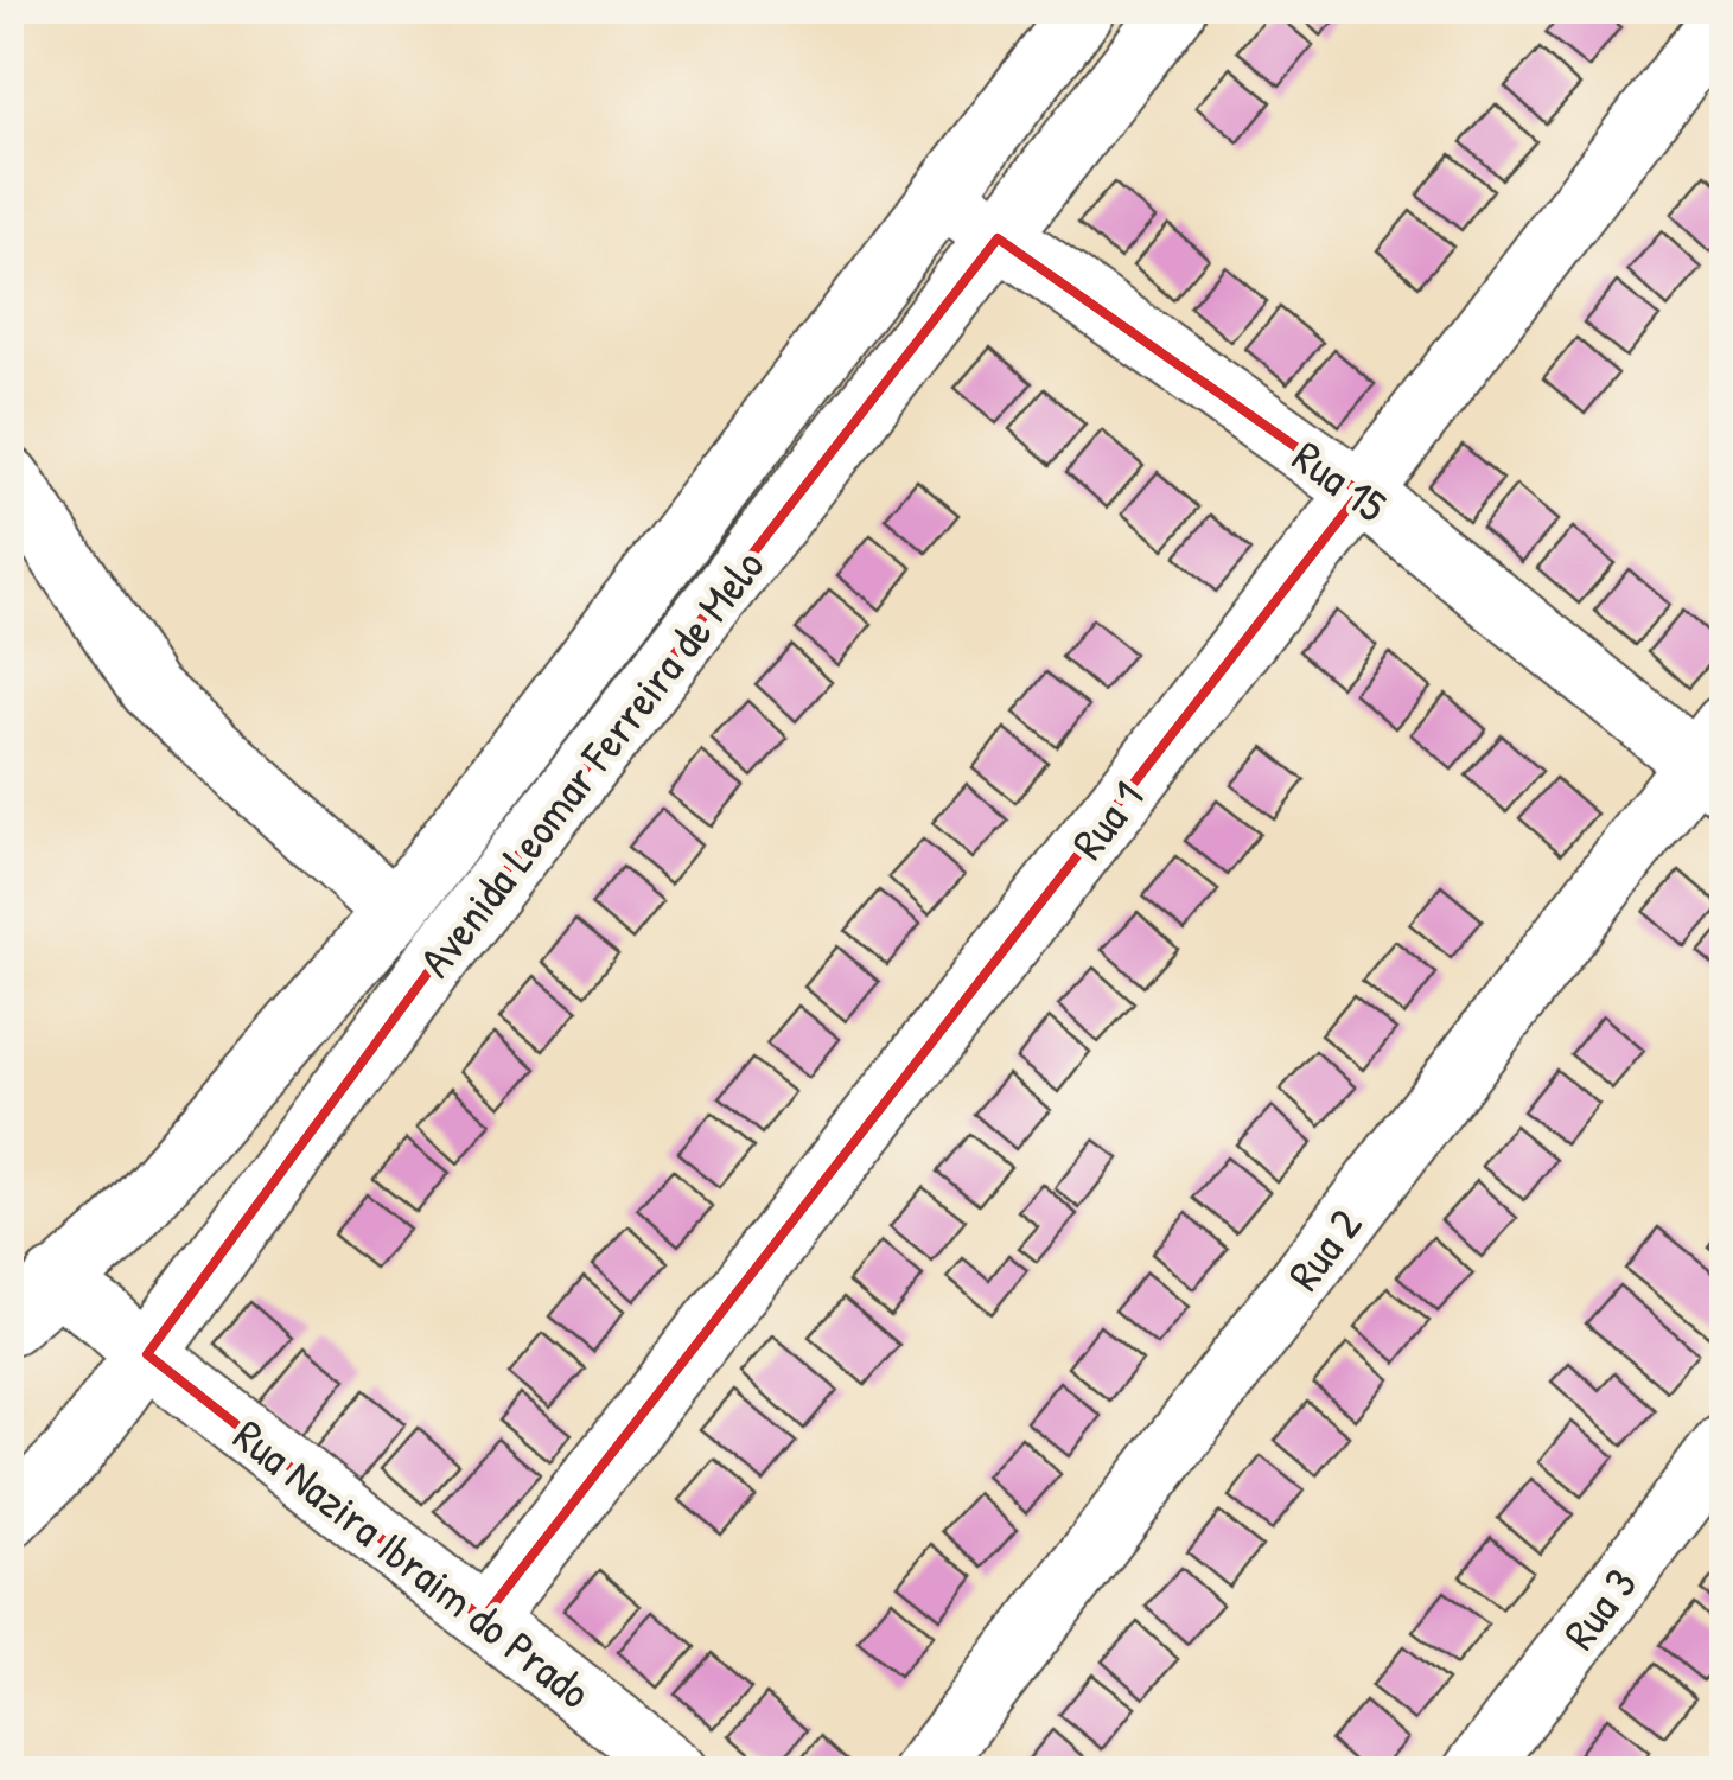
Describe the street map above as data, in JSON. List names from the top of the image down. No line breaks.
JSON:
{"streets":{"street":["Rua 15","Avenida Leomar Ferreira de Melo","Rua 1","Rua 2","Rua Nazira Ibraim do Prado","Rua 3"]},"crossings":[["Rua 15","Avenida Leomar Ferreira de Melo"],["Rua 15","Rua 1"],["Rua 15","Rua 2"],["Avenida Leomar Ferreira de Melo","Rua Nazira Ibraim do Prado"],["Rua 1","Rua Nazira Ibraim do Prado"]]}
